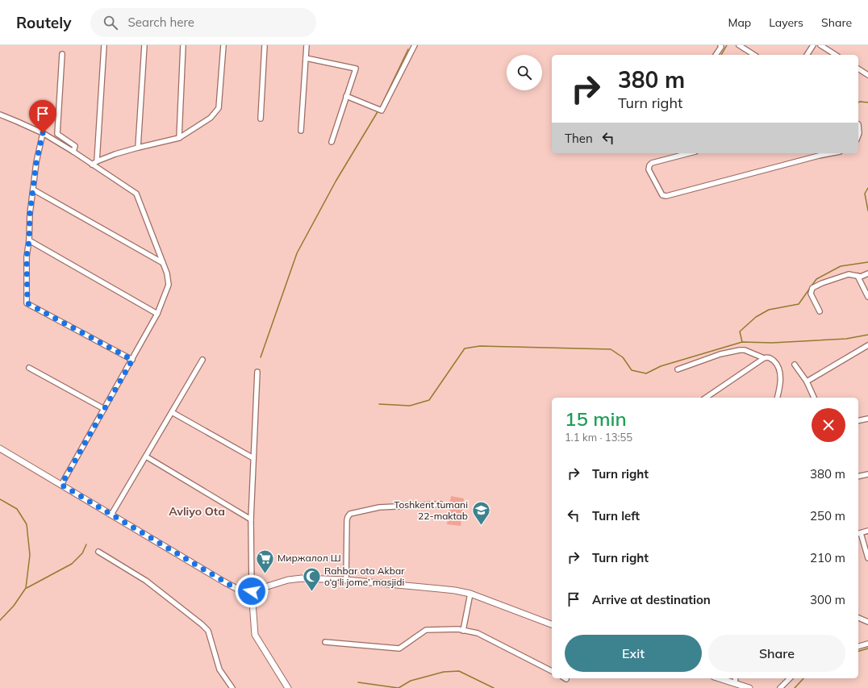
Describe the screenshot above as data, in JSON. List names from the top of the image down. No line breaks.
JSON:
{"districts":["Avliyo Ota"],"places":{"school or university":["Toshkent tumani 22-maktab"],"supermarket":["Миржалол Ш"],"mosque":["Rahbar ota Akbar o‘g‘li jome’ masjidi"]},"page":{"header":"Routely","search":"Search here","nav":["Map","Layers","Share"],"turn":["380 m","Turn right"],"then":"Then","heading":["15 min","1.1 km · 13:55"],"list":[{"name":"Turn right","value":"380 m"},{"name":"Turn left","value":"250 m"},{"name":"Turn right","value":"210 m"},{"name":"Arrive at destination","value":"300 m"}],"buttons":["Exit","Share"]}}
